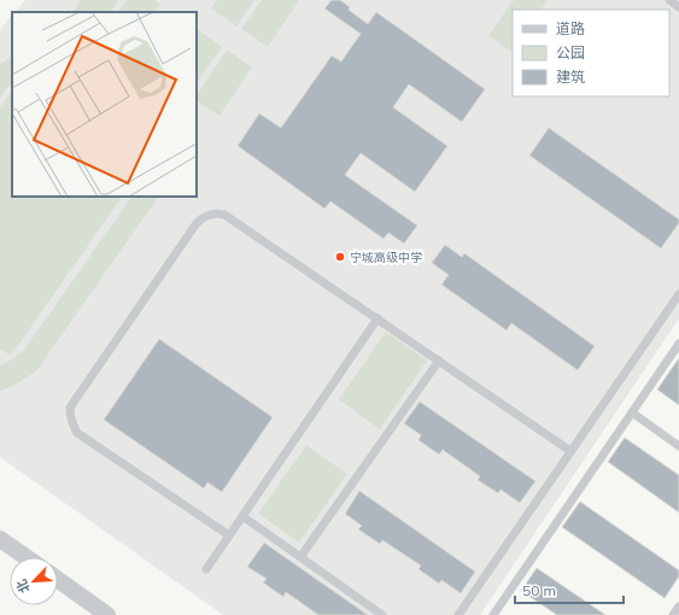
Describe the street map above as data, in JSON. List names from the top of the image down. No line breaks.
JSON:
{"places":["宁城高级中学"],"legend":["道路","公园","建筑"],"scale_bar":"50 m","north":"bottom left"}
